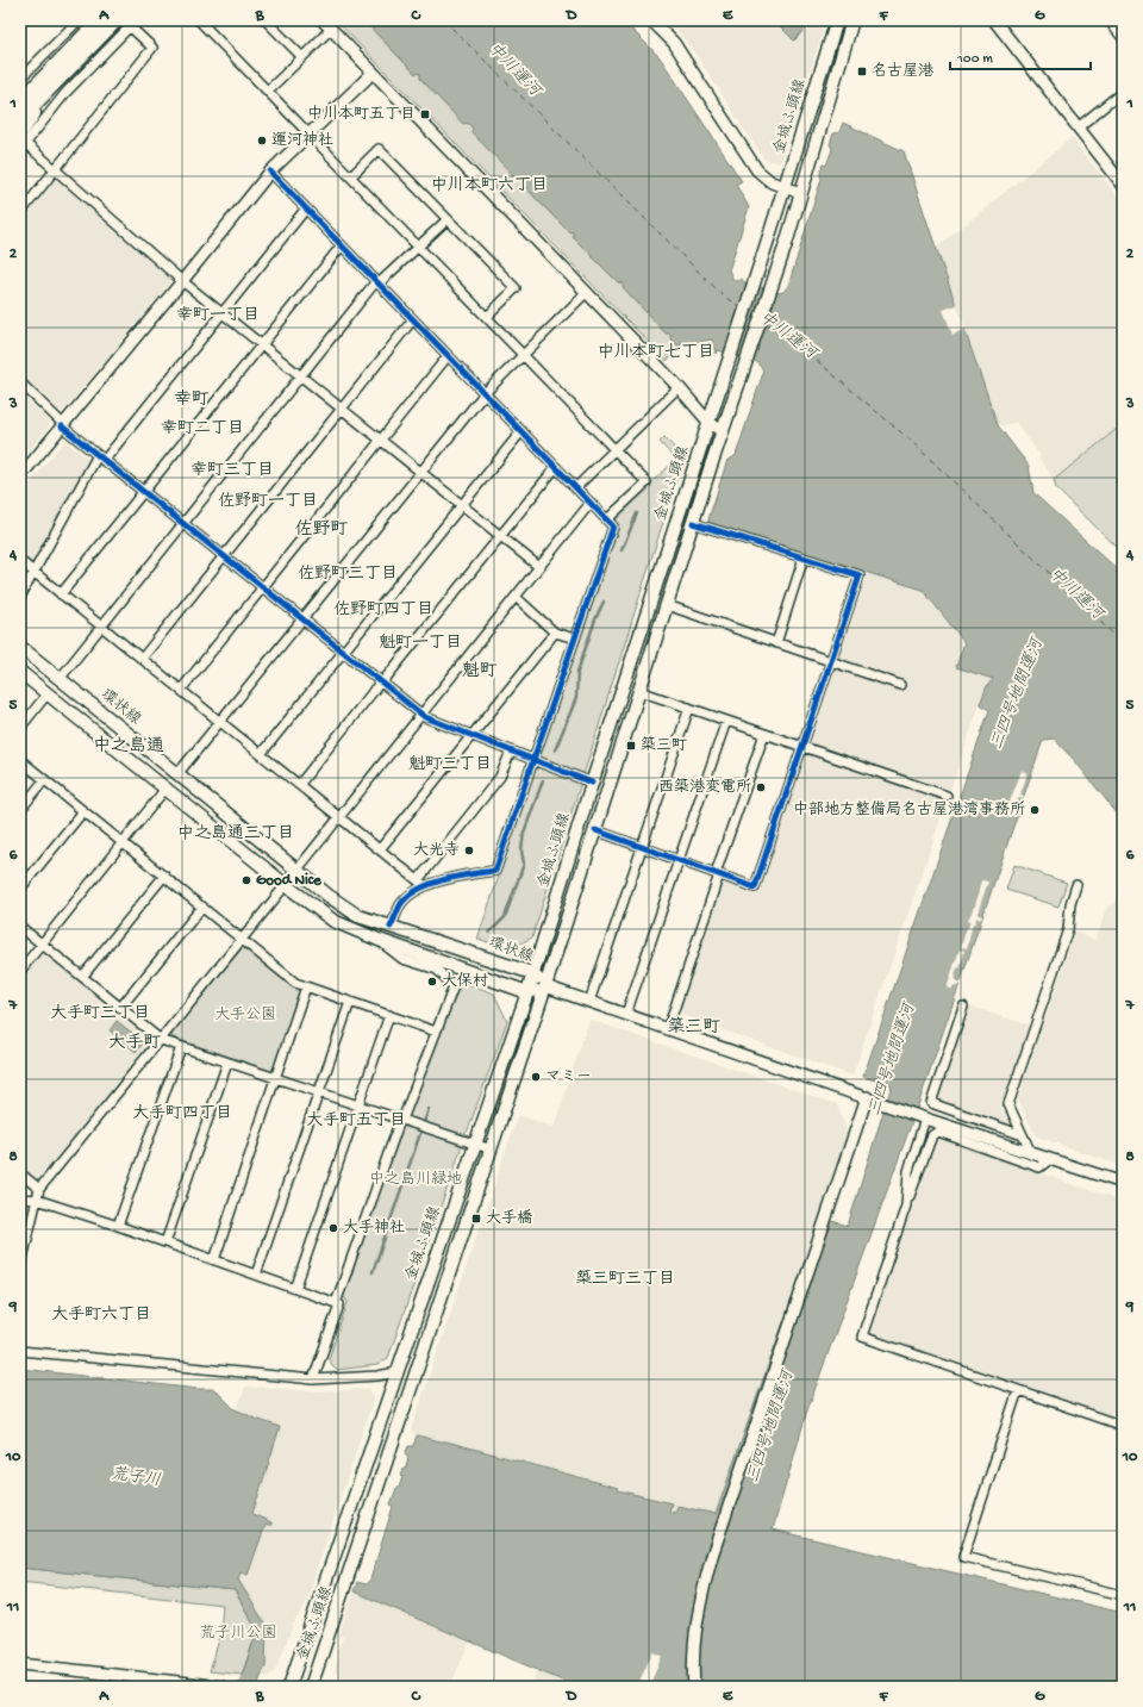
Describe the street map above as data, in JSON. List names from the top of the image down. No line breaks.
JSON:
{"streets":{"main road":["金城ふ頭線","環状線"]},"crossings":[["金城ふ頭線","環状線"]],"districts":["中川本町六丁目","幸町一丁目","中川本町七丁目","幸町","幸町二丁目","幸町三丁目","佐野町一丁目","佐野町","佐野町三丁目","佐野町四丁目","魁町一丁目","魁町","中之島通","魁町三丁目","中之島通三丁目","大手町三丁目","築三町","大手町","大手町四丁目","大手町五丁目","築三町三丁目","大手町六丁目"],"water":["中川運河","三四号地間運河","荒子川"],"parks":["大手公園","中之島川緑地","荒子川公園"],"places":{"transit":["名古屋港","中川本町五丁目","築三町","大手橋"],"other":["運河神社","西築港変電所","中部地方整備局名古屋港湾事務所","大光寺","Good Nice","大保村","マミー","大手神社"]},"scale_bar":"100 m","grid":{"columns":["A","B","C","D","E","F","G"],"rows":["1","2","3","4","5","6","7","8","9","10","11"]}}
